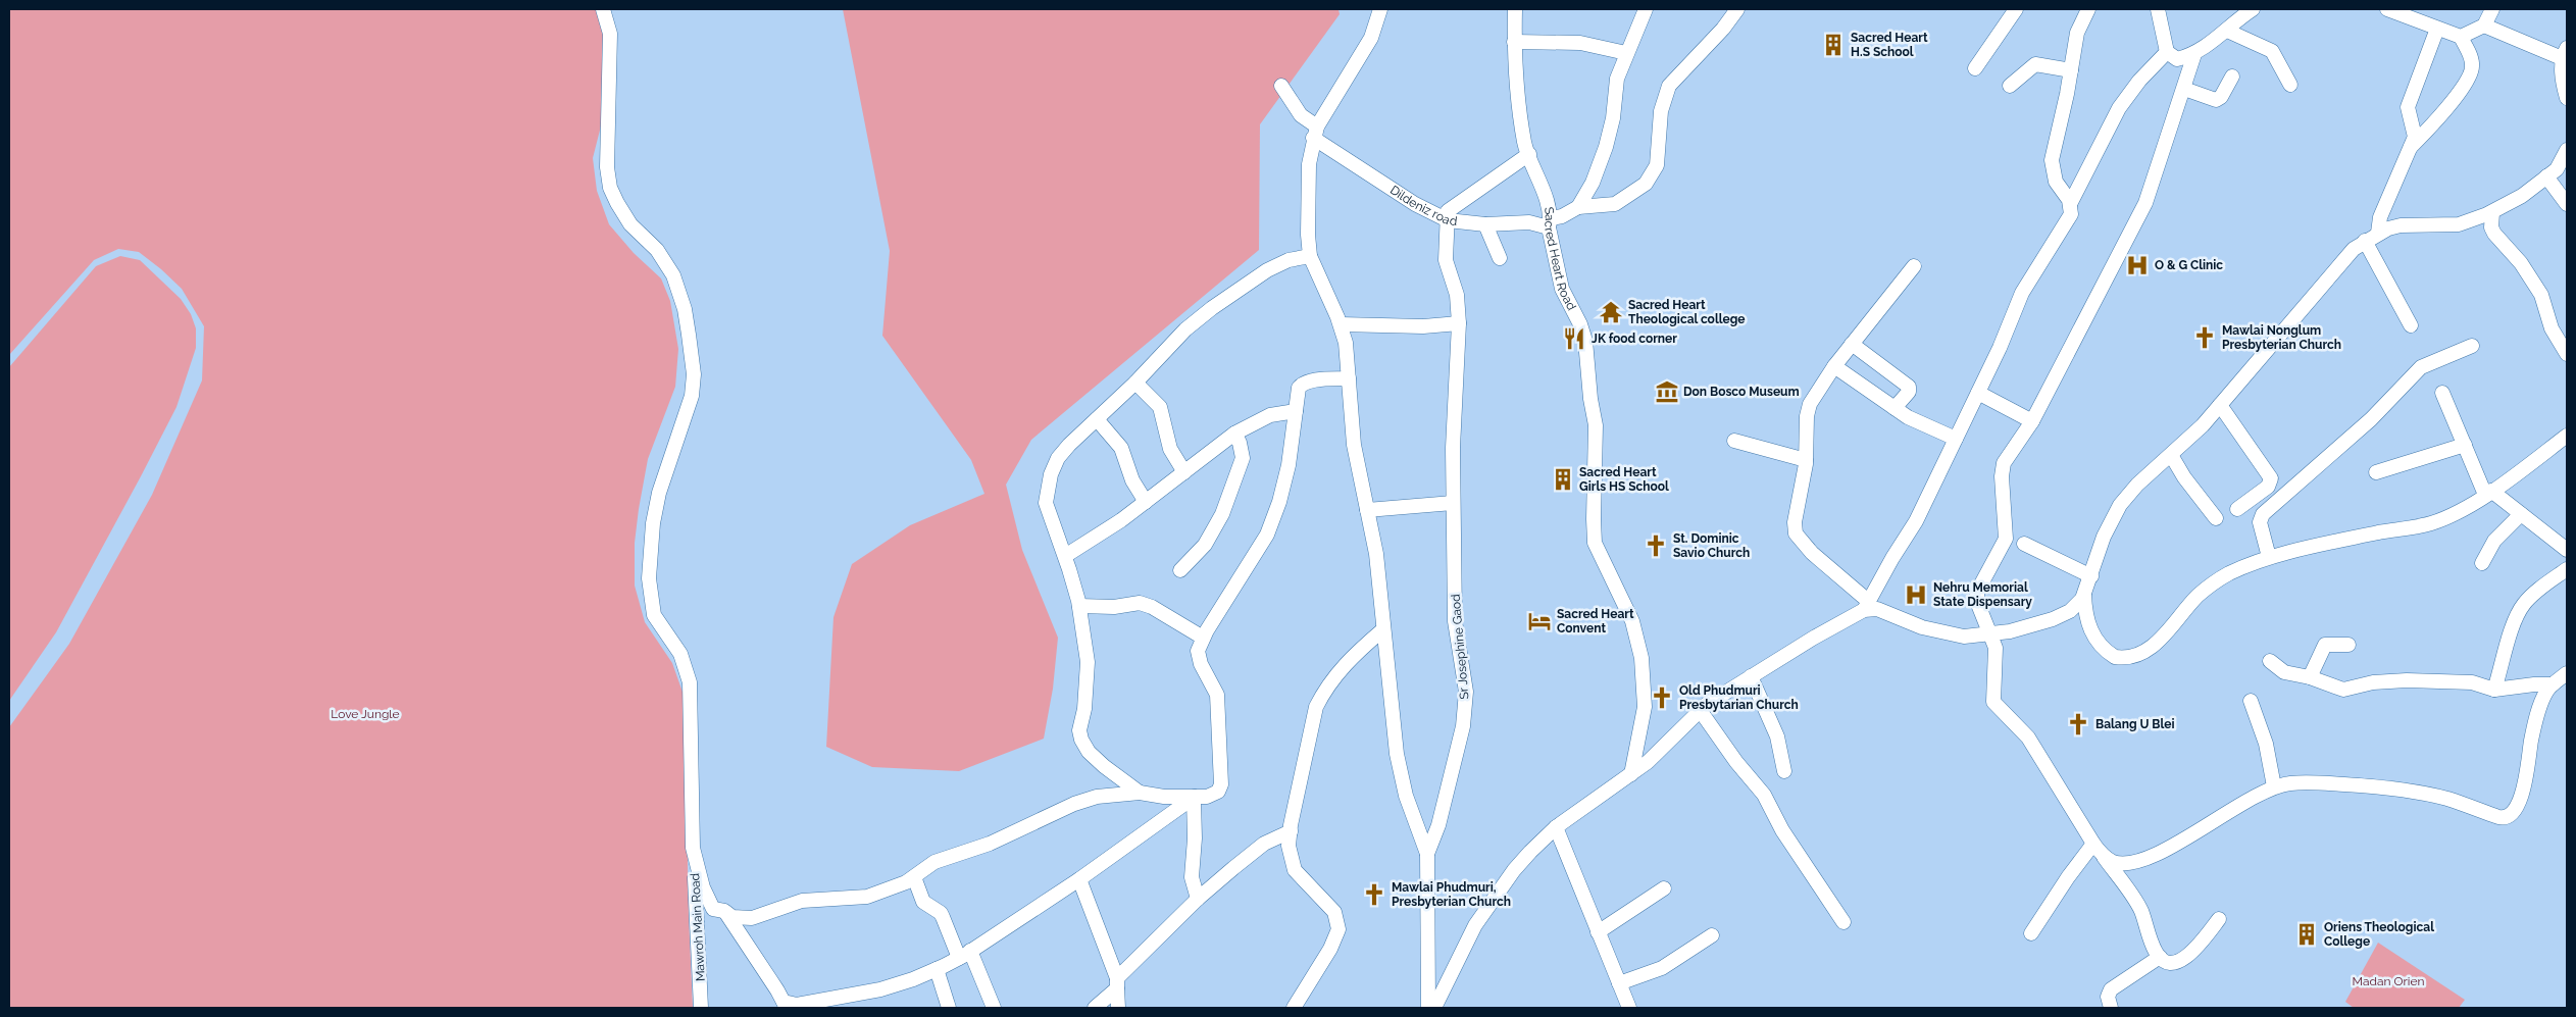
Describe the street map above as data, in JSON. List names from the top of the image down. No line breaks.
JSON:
{"streets":{"street":["Dildeniz road","Sacred Heart Road","Sr Josephine Gaod","Mawroh Main Road"]},"crossings":[["Dildeniz road","Sacred Heart Road"],["Dildeniz road","Sr Josephine Gaod"]],"parks":["Love Jungle","Madan Orien"],"places":{"building":["Sacred Heart H.S School","Sacred Heart Girls HS School","Oriens Theological College"],"hospital":["O & G Clinic","Nehru Memorial State Dispensary"],"temple":["Sacred Heart Theological college"],"church":["Mawlai Nonglum Presbyterian Church","St. Dominic Savio Church","Old Phudmuri Presbytarian Church","Balang U Blei","Mawlai Phudmuri, Presbyterian Church"],"restaurant":["JK food corner"],"museum":["Don Bosco Museum"],"hotel":["Sacred Heart Convent"]}}
